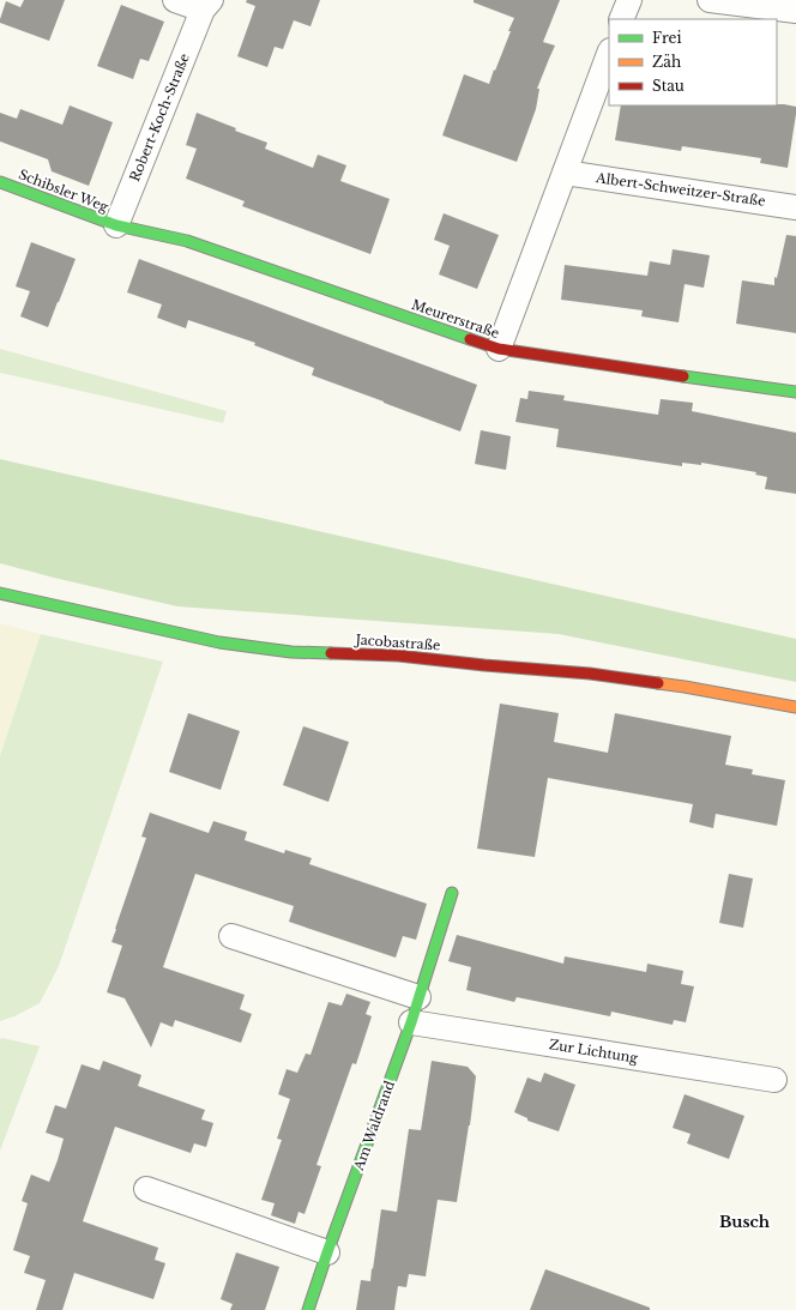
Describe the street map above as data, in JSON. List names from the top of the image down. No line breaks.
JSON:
{"streets":{"street":["Robert-Koch-Straße","Albert-Schweitzer-Straße","Schibsler Weg","Meurerstraße","Jacobastraße","Zur Lichtung","Am Waldrand"]},"crossings":[["Robert-Koch-Straße","Schibsler Weg"],["Robert-Koch-Straße","Meurerstraße"],["Schibsler Weg","Meurerstraße"],["Zur Lichtung","Am Waldrand"]],"districts":["Busch"],"legend":["Frei","Zäh","Stau"]}
